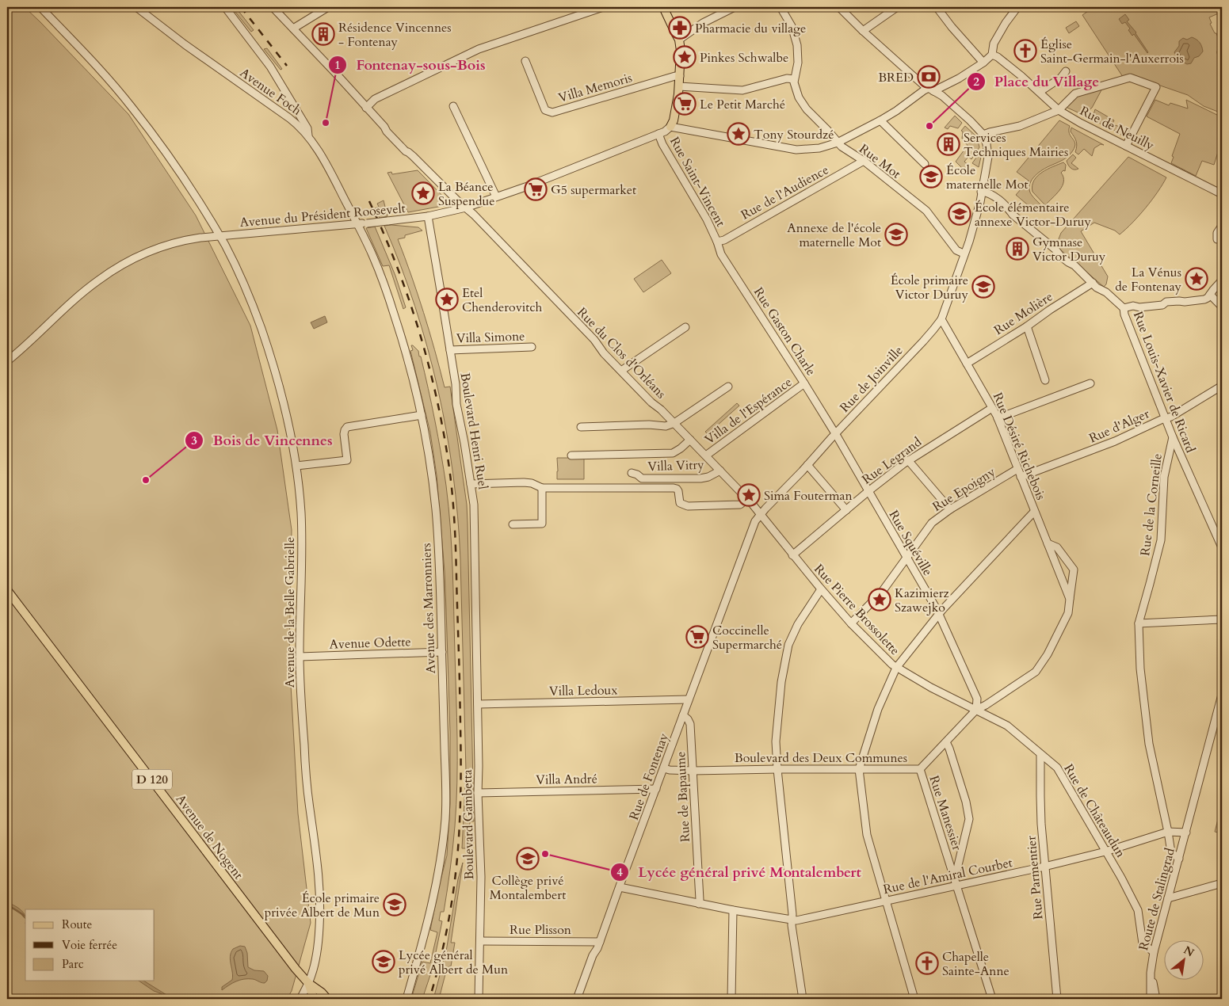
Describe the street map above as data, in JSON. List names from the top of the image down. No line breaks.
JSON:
{"streets":{"main road":["D 120","Avenue de Nogent"],"street":["Villa Memoris","Avenue Foch","Rue de Neuilly","Rue Mot","Rue Saint-Vincent","Rue de l'Audience","Avenue du Président Roosevelt","Rue Molière","Rue Gaston Charle","Villa Simone","Rue du Clos d'Orléans","Rue de Joinville","Rue Louis-Xavier de Ricard","Villa de l'Espérance","Rue d'Alger","Boulevard Henri Ruel","Rue Désiré Richebois","Rue Legrand","Villa Vitry","Rue Epoigny","Rue de la Corneille","Rue Squéville","Avenue des Marronniers","Rue Pierre Brossolette","Avenue de la Belle Gabrielle","Avenue Odette","Villa Ledoux","Boulevard des Deux Communes","Rue de Fontenay","Villa André","Rue de Bapaume","Rue de Châteaudun","Rue Manessier","Boulevard Gambetta","Rue de l'Amiral Courbet","Rue Parmentier","Route de Stalingrad","Rue Plisson"]},"crossings":[["Avenue Foch","Avenue du Président Roosevelt"],["Avenue Foch","Avenue des Marronniers"],["Rue Mot","Rue de l'Audience"],["Rue Mot","Rue de Joinville"],["Rue Saint-Vincent","Rue de l'Audience"],["Rue Saint-Vincent","Avenue du Président Roosevelt"],["Rue Saint-Vincent","Rue Gaston Charle"],["Rue de l'Audience","Rue Gaston Charle"],["Avenue du Président Roosevelt","Rue du Clos d'Orléans"],["Avenue du Président Roosevelt","Boulevard Henri Ruel"],["Avenue du Président Roosevelt","Avenue des Marronniers"],["Avenue du Président Roosevelt","Avenue de la Belle Gabrielle"],["Rue Molière","Rue Louis-Xavier de Ricard"],["Rue Molière","Rue Désiré Richebois"],["Rue Gaston Charle","Rue de Joinville"],["Rue Gaston Charle","Villa de l'Espérance"],["Rue Gaston Charle","Rue Squéville"],["Villa Simone","Boulevard Henri Ruel"],["Rue du Clos d'Orléans","Rue de Joinville"],["Rue du Clos d'Orléans","Villa de l'Espérance"],["Rue du Clos d'Orléans","Villa Vitry"],["Rue du Clos d'Orléans","Rue Pierre Brossolette"],["Rue de Joinville","Rue Louis-Xavier de Ricard"],["Rue de Joinville","Rue Désiré Richebois"],["Rue de Joinville","Rue Squéville"],["Rue de Joinville","Rue Pierre Brossolette"],["Rue de Joinville","Rue de Fontenay"],["Rue Louis-Xavier de Ricard","Rue d'Alger"],["Rue Louis-Xavier de Ricard","Rue de la Corneille"],["Rue d'Alger","Rue Désiré Richebois"],["Boulevard Henri Ruel","Boulevard Gambetta"],["Rue Désiré Richebois","Rue Legrand"],["Rue Désiré Richebois","Rue Epoigny"],["Rue Désiré Richebois","Rue Squéville"],["Rue Désiré Richebois","Rue Pierre Brossolette"],["Rue Désiré Richebois","Boulevard des Deux Communes"],["Rue Désiré Richebois","Rue de Châteaudun"],["Rue Legrand","Rue Squéville"],["Rue Legrand","Rue Pierre Brossolette"],["Rue Epoigny","Rue Squéville"],["Rue Epoigny","Rue Pierre Brossolette"],["Rue de la Corneille","Rue de l'Amiral Courbet"],["Rue de la Corneille","Route de Stalingrad"],["Rue Squéville","Rue Pierre Brossolette"],["Rue Squéville","Boulevard des Deux Communes"],["Rue Squéville","Rue de Châteaudun"],["Avenue des Marronniers","Avenue Odette"],["Rue Pierre Brossolette","Boulevard des Deux Communes"],["Rue Pierre Brossolette","Rue de Châteaudun"],["Avenue de la Belle Gabrielle","Avenue Odette"],["Avenue de la Belle Gabrielle","D 120"],["Avenue de la Belle Gabrielle","Avenue de Nogent"],["Villa Ledoux","Rue de Fontenay"],["Villa Ledoux","Boulevard Gambetta"],["Boulevard des Deux Communes","Rue de Fontenay"],["Boulevard des Deux Communes","Rue de Bapaume"],["Boulevard des Deux Communes","Rue de Châteaudun"],["Boulevard des Deux Communes","Rue Manessier"],["Rue de Fontenay","Villa André"],["Rue de Fontenay","Rue de Bapaume"],["Rue de Fontenay","Rue de l'Amiral Courbet"],["Rue de Fontenay","Rue Plisson"],["Villa André","Boulevard Gambetta"],["D 120","Avenue de Nogent"],["Rue de Bapaume","Rue de l'Amiral Courbet"],["Rue de Châteaudun","Rue de l'Amiral Courbet"],["Rue de Châteaudun","Rue Parmentier"],["Rue de Châteaudun","Route de Stalingrad"],["Rue Manessier","Rue de l'Amiral Courbet"],["Boulevard Gambetta","Rue Plisson"],["Rue de l'Amiral Courbet","Rue Parmentier"],["Rue de l'Amiral Courbet","Route de Stalingrad"]],"places":{"pharmacy":["Pharmacie du village"],"building":["Résidence Vincennes - Fontenay","Services Techniques Mairies","Gymnase Victor Duruy"],"church":["Église Saint-Germain-l'Auxerrois","Chapelle Sainte-Anne"],"place":["Pinkes Schwalbe","Tony Stourdzé","La Béance Suspendue","La Vénus de Fontenay","Etel Chenderovitch","Sima Fouterman","Kazimierz Szawejko"],"bank":["BRED"],"supermarket":["Le Petit Marché","G5 supermarket","Coccinelle Supermarché"],"other":["Fontenay-sous-Bois","Place du Village","Bois de Vincennes","Lycée général privé Montalembert"],"school or university":["École maternelle Mot","École élémentaire annexe Victor-Duruy","Annexe de l'école maternelle Mot","École primaire Victor Duruy","Collège privé Montalembert","École primaire privée Albert de Mun","Lycée général privé Albert de Mun"]},"legend":["Route","Voie ferrée","Parc"],"north":"top right"}
